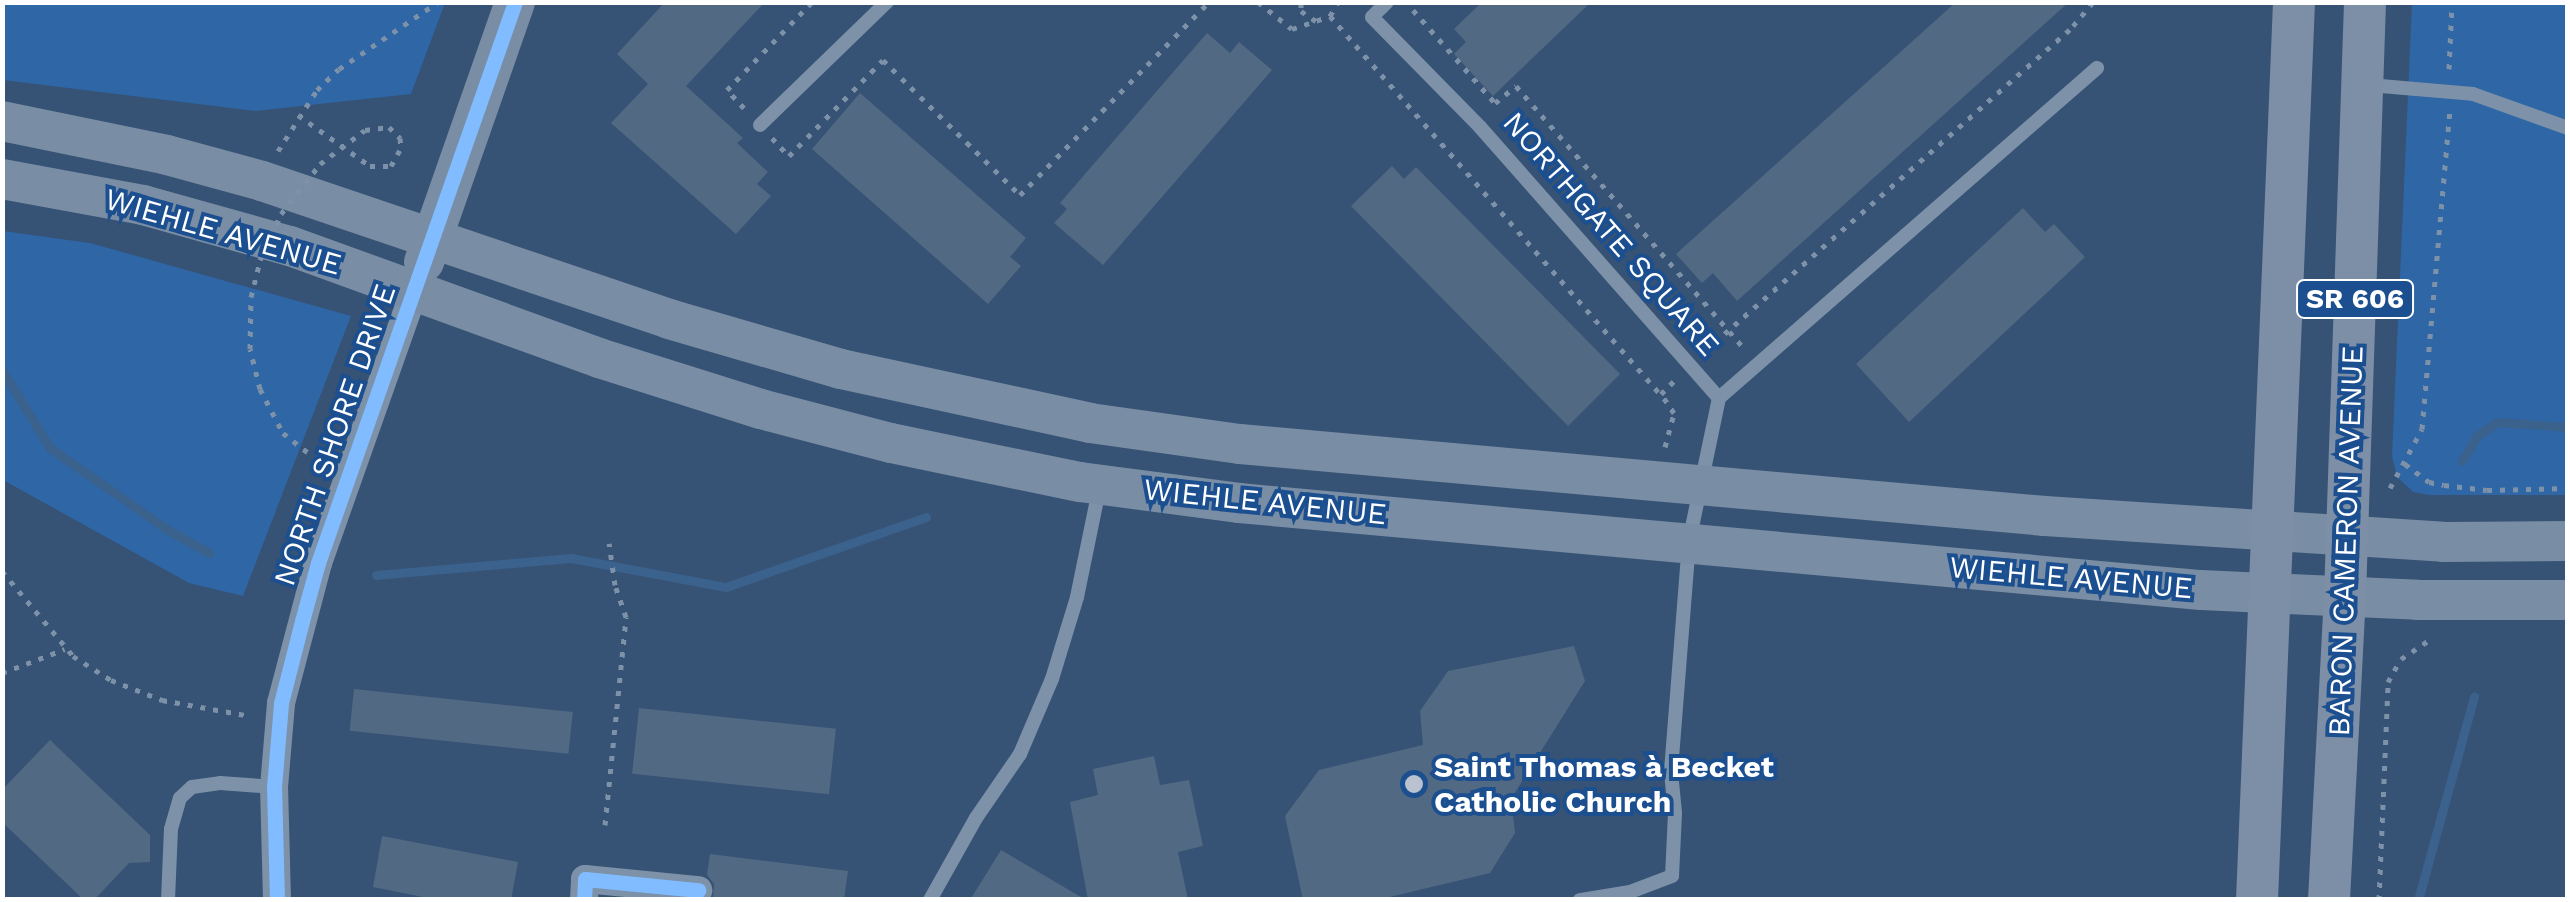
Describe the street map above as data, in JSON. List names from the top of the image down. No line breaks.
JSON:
{"streets":{"main road":["WIEHLE AVENUE","SR 606","NORTH SHORE DRIVE","BARON CAMERON AVENUE"],"lane":["NORTHGATE SQUARE"]},"crossings":[["WIEHLE AVENUE","NORTHGATE SQUARE"],["WIEHLE AVENUE","SR 606"],["WIEHLE AVENUE","NORTH SHORE DRIVE"],["WIEHLE AVENUE","BARON CAMERON AVENUE"]],"places":["Saint Thomas à Becket Catholic Church"]}
